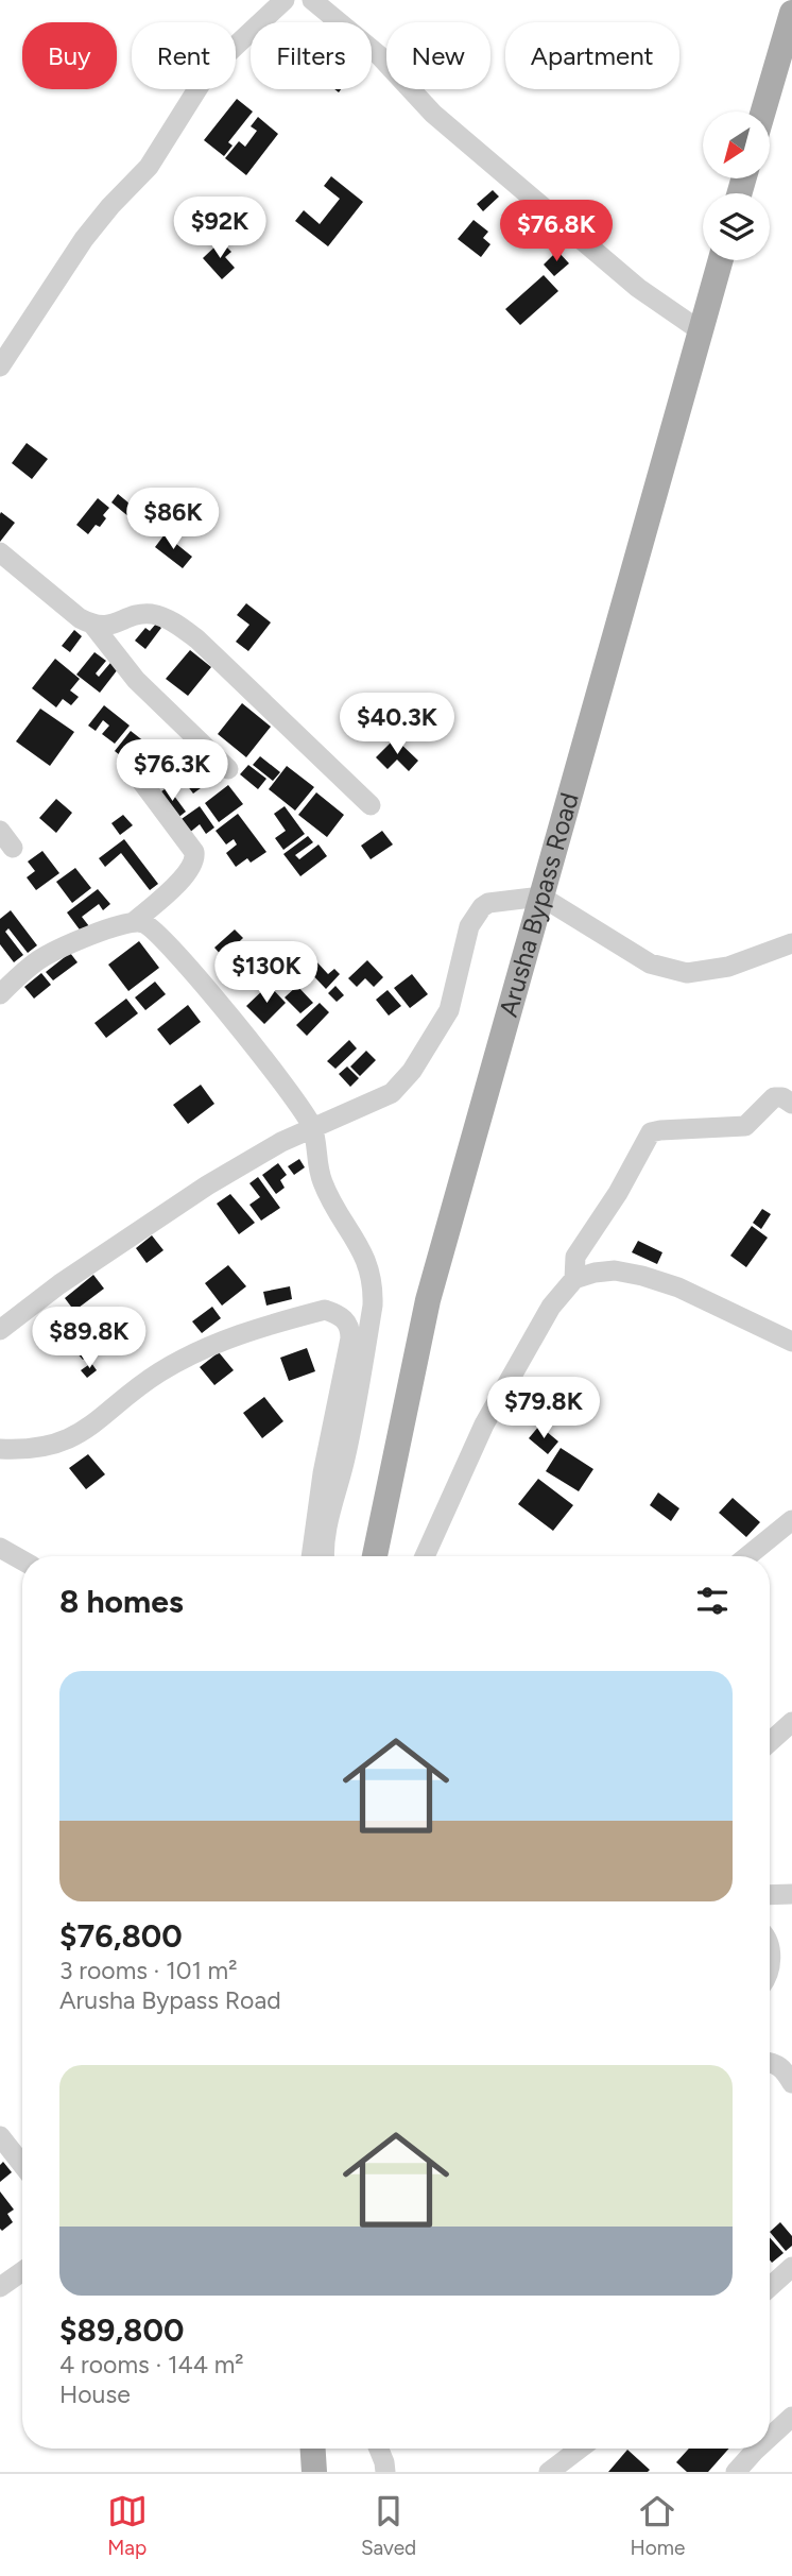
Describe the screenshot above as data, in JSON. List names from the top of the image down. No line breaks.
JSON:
{"streets":{"main road":["Arusha Bypass Road"]},"north":"bottom left","page":{"chip":["Buy","Rent","Filters","New","Apartment"],"price":["$92K","$76.8K","$86K","$40.3K","$76.3K","$130K","$89.8K","$79.8K"],"heading":"8 homes","list":[{"name":"$76,800","note":"3 rooms · 101 m² · Arusha Bypass Road"},{"name":"$89,800","note":"4 rooms · 144 m² · House"}],"tabs":["Map","Saved","Home"]}}
